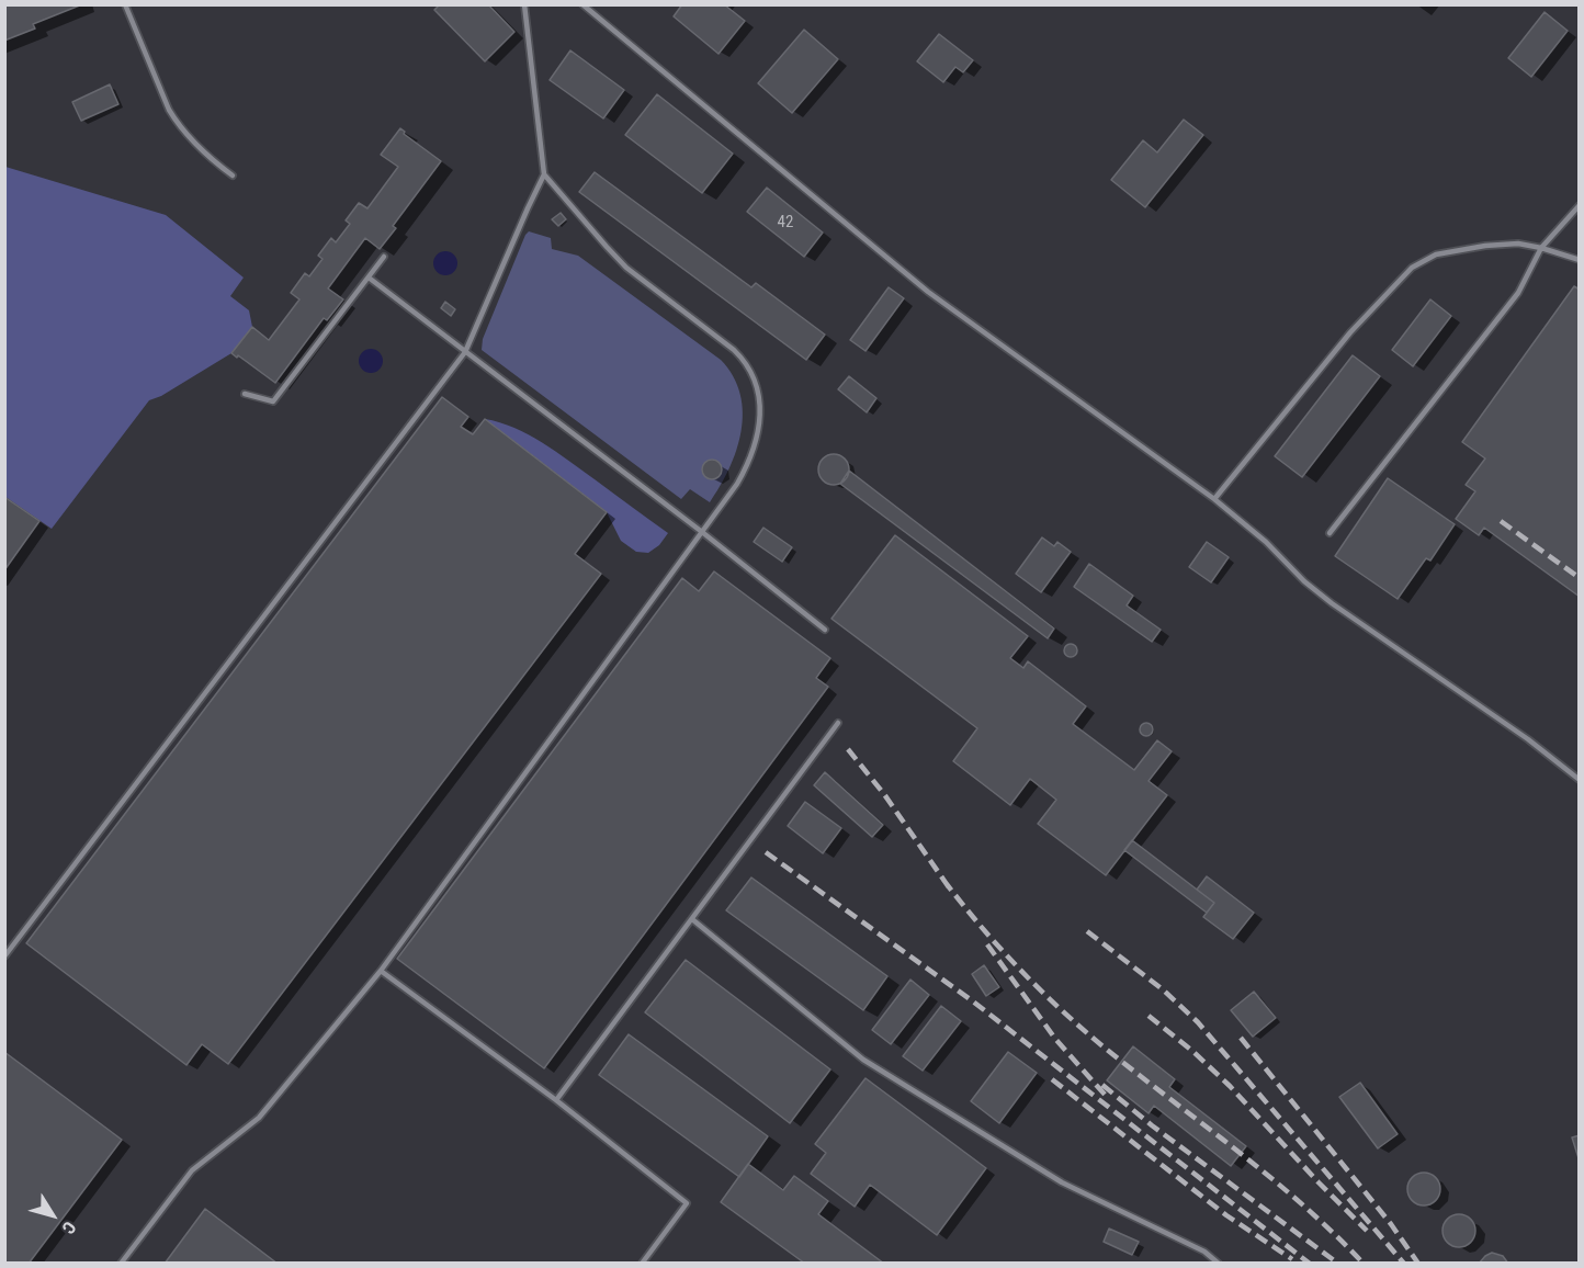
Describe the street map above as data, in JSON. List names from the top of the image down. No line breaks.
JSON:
{"house_numbers":["42"],"north":"bottom right"}
